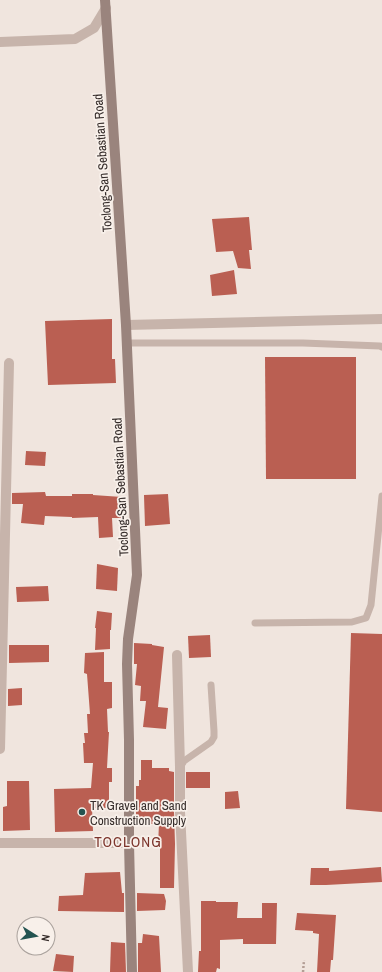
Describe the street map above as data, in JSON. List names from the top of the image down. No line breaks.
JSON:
{"streets":{"street":["Toclong-San Sebastian Road"]},"districts":["TOCLONG"],"places":["TK Gravel and Sand Construction Supply"],"north":"right"}
